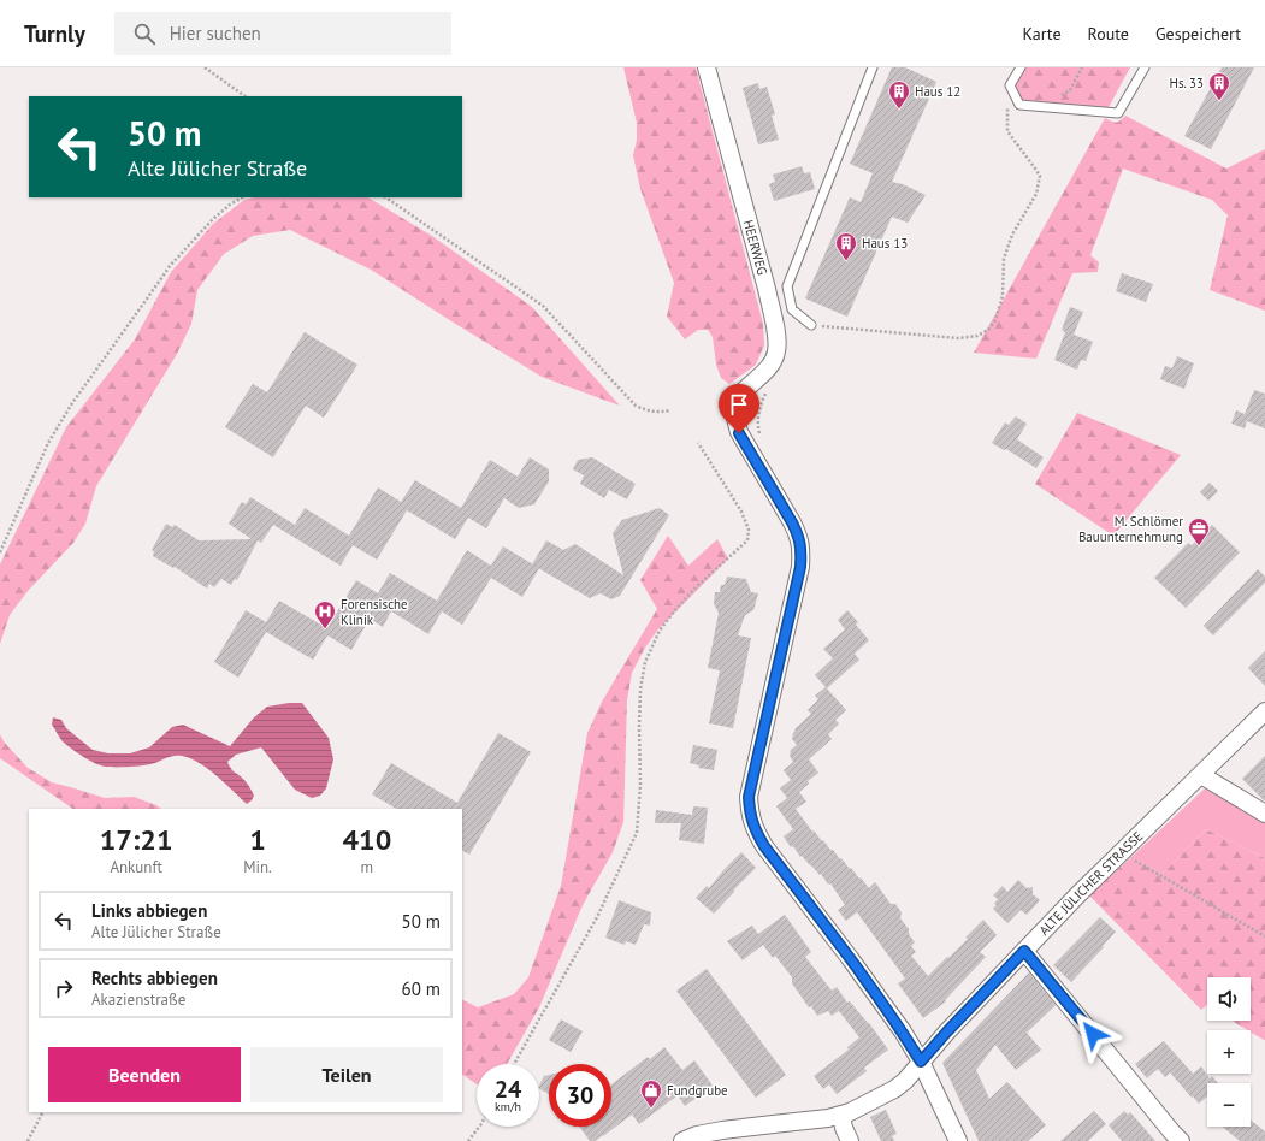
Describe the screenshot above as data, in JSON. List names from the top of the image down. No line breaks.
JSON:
{"streets":{"street":["HEERWEG","ALTE JÜLICHER STRASSE"]},"crossings":[["HEERWEG","ALTE JÜLICHER STRASSE"]],"places":{"building":["Hs. 33","Haus 12","Haus 13"],"office":["M. Schlömer Bauunternehmung"],"hospital":["Forensische Klinik"],"shop":["Fundgrube"]},"page":{"header":"Turnly","search":"Hier suchen","nav":["Karte","Route","Gespeichert"],"turn":["50 m","Alte Jülicher Straße"],"eta":["17:21","Ankunft","1","Min.","410","m"],"list":[{"name":"Links abbiegen","note":"Alte Jülicher Straße","value":"50 m"},{"name":"Rechts abbiegen","note":"Akazienstraße","value":"60 m"}],"map_buttons":["+","−"],"buttons":["Beenden","Teilen"],"speed":"24 km/h","limit":"30"}}
